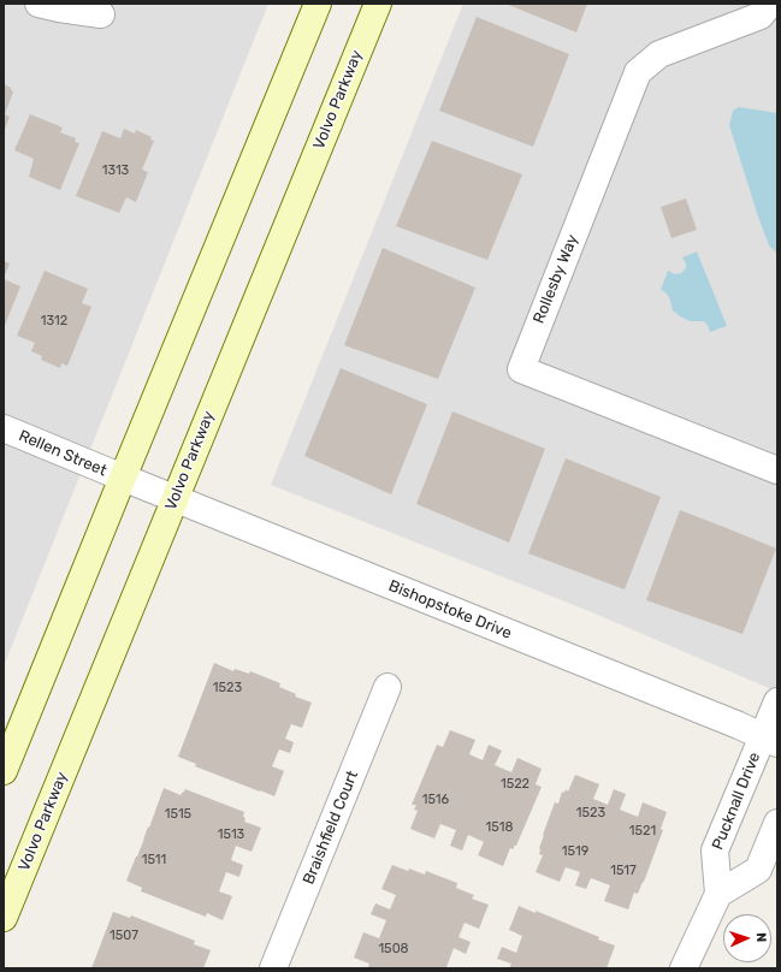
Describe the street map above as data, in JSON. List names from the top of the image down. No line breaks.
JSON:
{"streets":{"main road":["Volvo Parkway"],"street":["Rollesby Way","Rellen Street","Bishopstoke Drive","Pucknall Drive","Braishfield Court"]},"crossings":[["Volvo Parkway","Bishopstoke Drive"],["Rellen Street","Bishopstoke Drive"],["Bishopstoke Drive","Pucknall Drive"]],"house_numbers":["1313","1312","1523","1522","1516","1523","1515","1518","1521","1513","1519","1511","1517","1507","1508"],"north":"right"}
